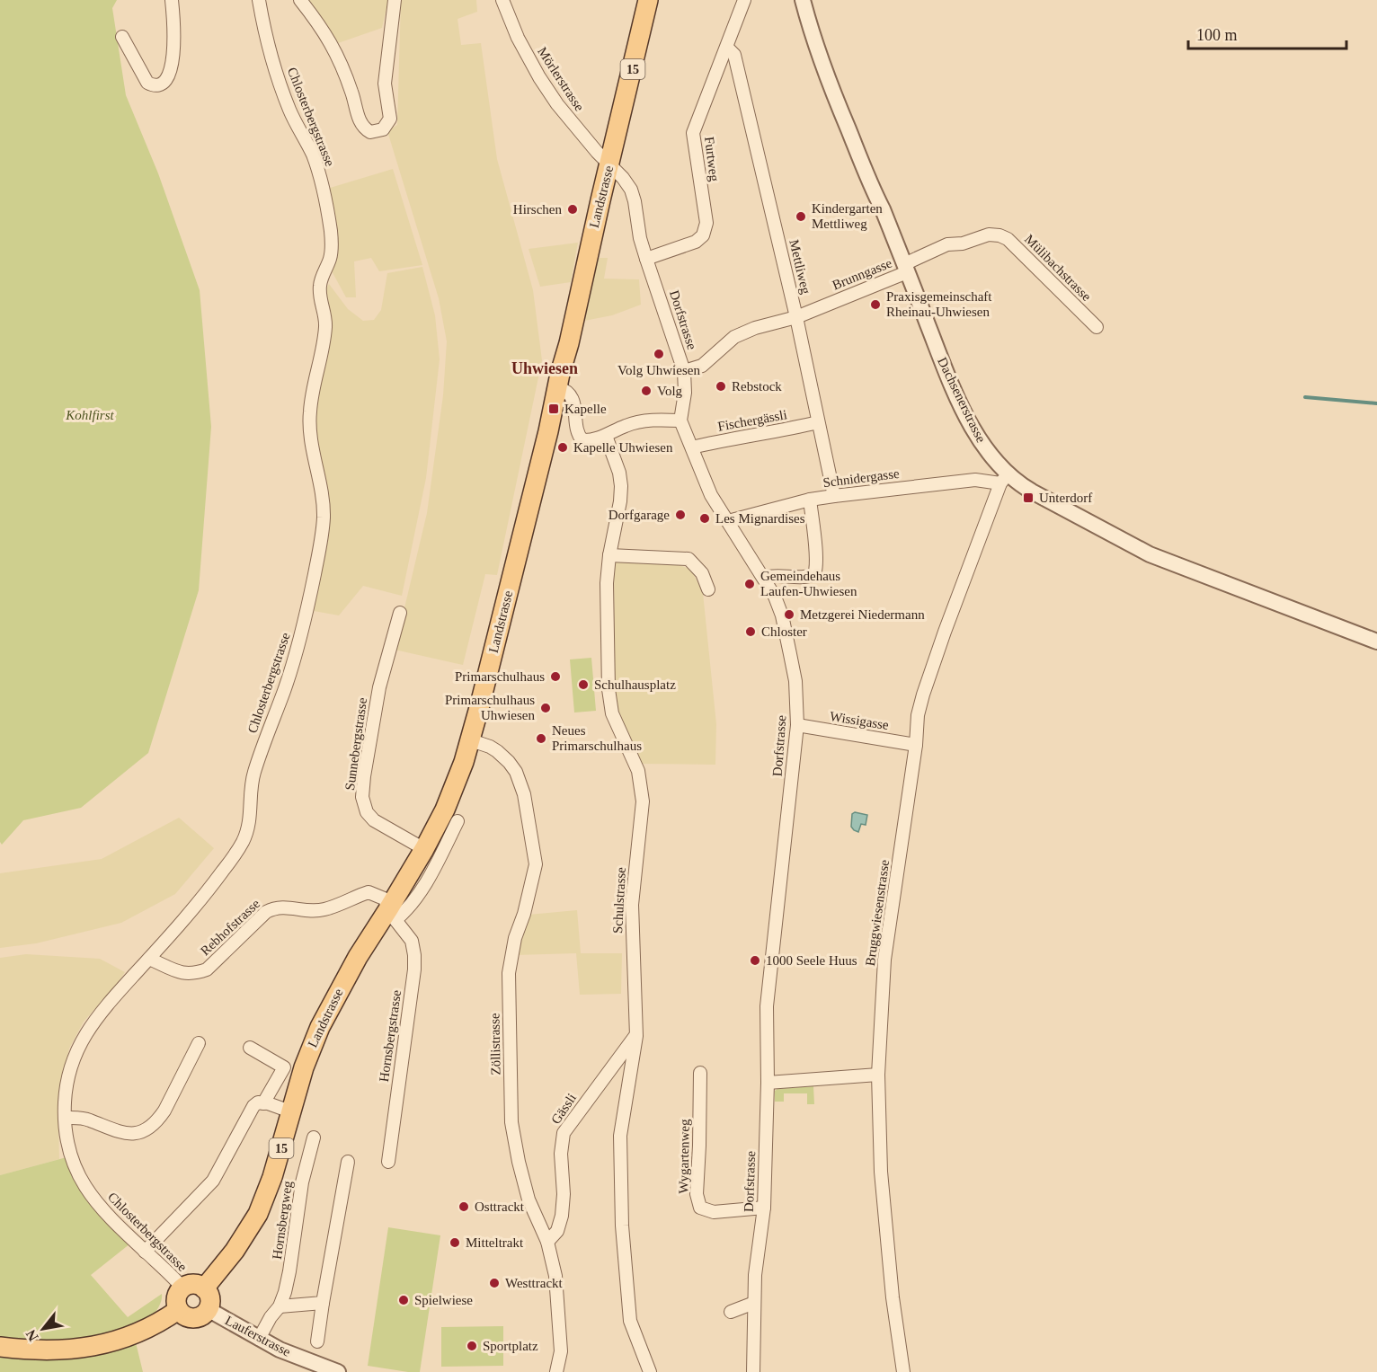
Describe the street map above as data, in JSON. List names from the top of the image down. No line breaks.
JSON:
{"streets":{"main road":["15","Landstrasse"],"street":["Mörlerstrasse","Chlosterbergstrasse","Furtweg","Mettliweg","Mülibachstrasse","Brunngasse","Dorfstrasse","Dachsenerstrasse","Fischergässli","Schnidergasse","Wissigasse","Sunnebergstrasse","Schulstrasse","Bruggwiesenstrasse","Rebhofstrasse","Hornsbergstrasse","Zöllistrasse","Gässli","Wygartenweg","Hornsbergweg","Lauferstrasse"]},"crossings":[["Mörlerstrasse","Landstrasse"],["Mörlerstrasse","Dorfstrasse"],["Chlosterbergstrasse","Landstrasse"],["Chlosterbergstrasse","Rebhofstrasse"],["Chlosterbergstrasse","Lauferstrasse"],["Furtweg","Mettliweg"],["Furtweg","Dorfstrasse"],["Landstrasse","Dorfstrasse"],["Landstrasse","Sunnebergstrasse"],["Landstrasse","Rebhofstrasse"],["Landstrasse","Hornsbergstrasse"],["Landstrasse","Zöllistrasse"],["Landstrasse","Lauferstrasse"],["Mettliweg","Brunngasse"],["Mettliweg","Fischergässli"],["Mettliweg","Schnidergasse"],["Mülibachstrasse","Brunngasse"],["Mülibachstrasse","Dachsenerstrasse"],["Brunngasse","Dorfstrasse"],["Brunngasse","Dachsenerstrasse"],["Dorfstrasse","Fischergässli"],["Dorfstrasse","Schnidergasse"],["Dorfstrasse","Wissigasse"],["Dorfstrasse","Wygartenweg"],["Dachsenerstrasse","Schnidergasse"],["Dachsenerstrasse","Bruggwiesenstrasse"],["Schnidergasse","Bruggwiesenstrasse"],["Wissigasse","Bruggwiesenstrasse"],["Schulstrasse","Gässli"],["Rebhofstrasse","Hornsbergstrasse"],["Zöllistrasse","Gässli"],["Hornsbergweg","Lauferstrasse"]],"districts":["Uhwiesen"],"parks":["Kohlfirst"],"places":{"other":["Hirschen","Kindergarten Mettliweg","Praxisgemeinschaft Rheinau-Uhwiesen","Volg Uhwiesen","Rebstock","Volg","Kapelle Uhwiesen","Dorfgarage","Les Mignardises","Gemeindehaus Laufen-Uhwiesen","Metzgerei Niedermann","Chloster","Primarschulhaus","Schulhausplatz","Primarschulhaus Uhwiesen","Neues Primarschulhaus","1000 Seele Huus","Osttrackt","Mitteltrakt","Westtrackt","Spielwiese","Sportplatz"],"transit":["Kapelle","Unterdorf"]},"scale_bar":"100 m","north":"bottom left"}
